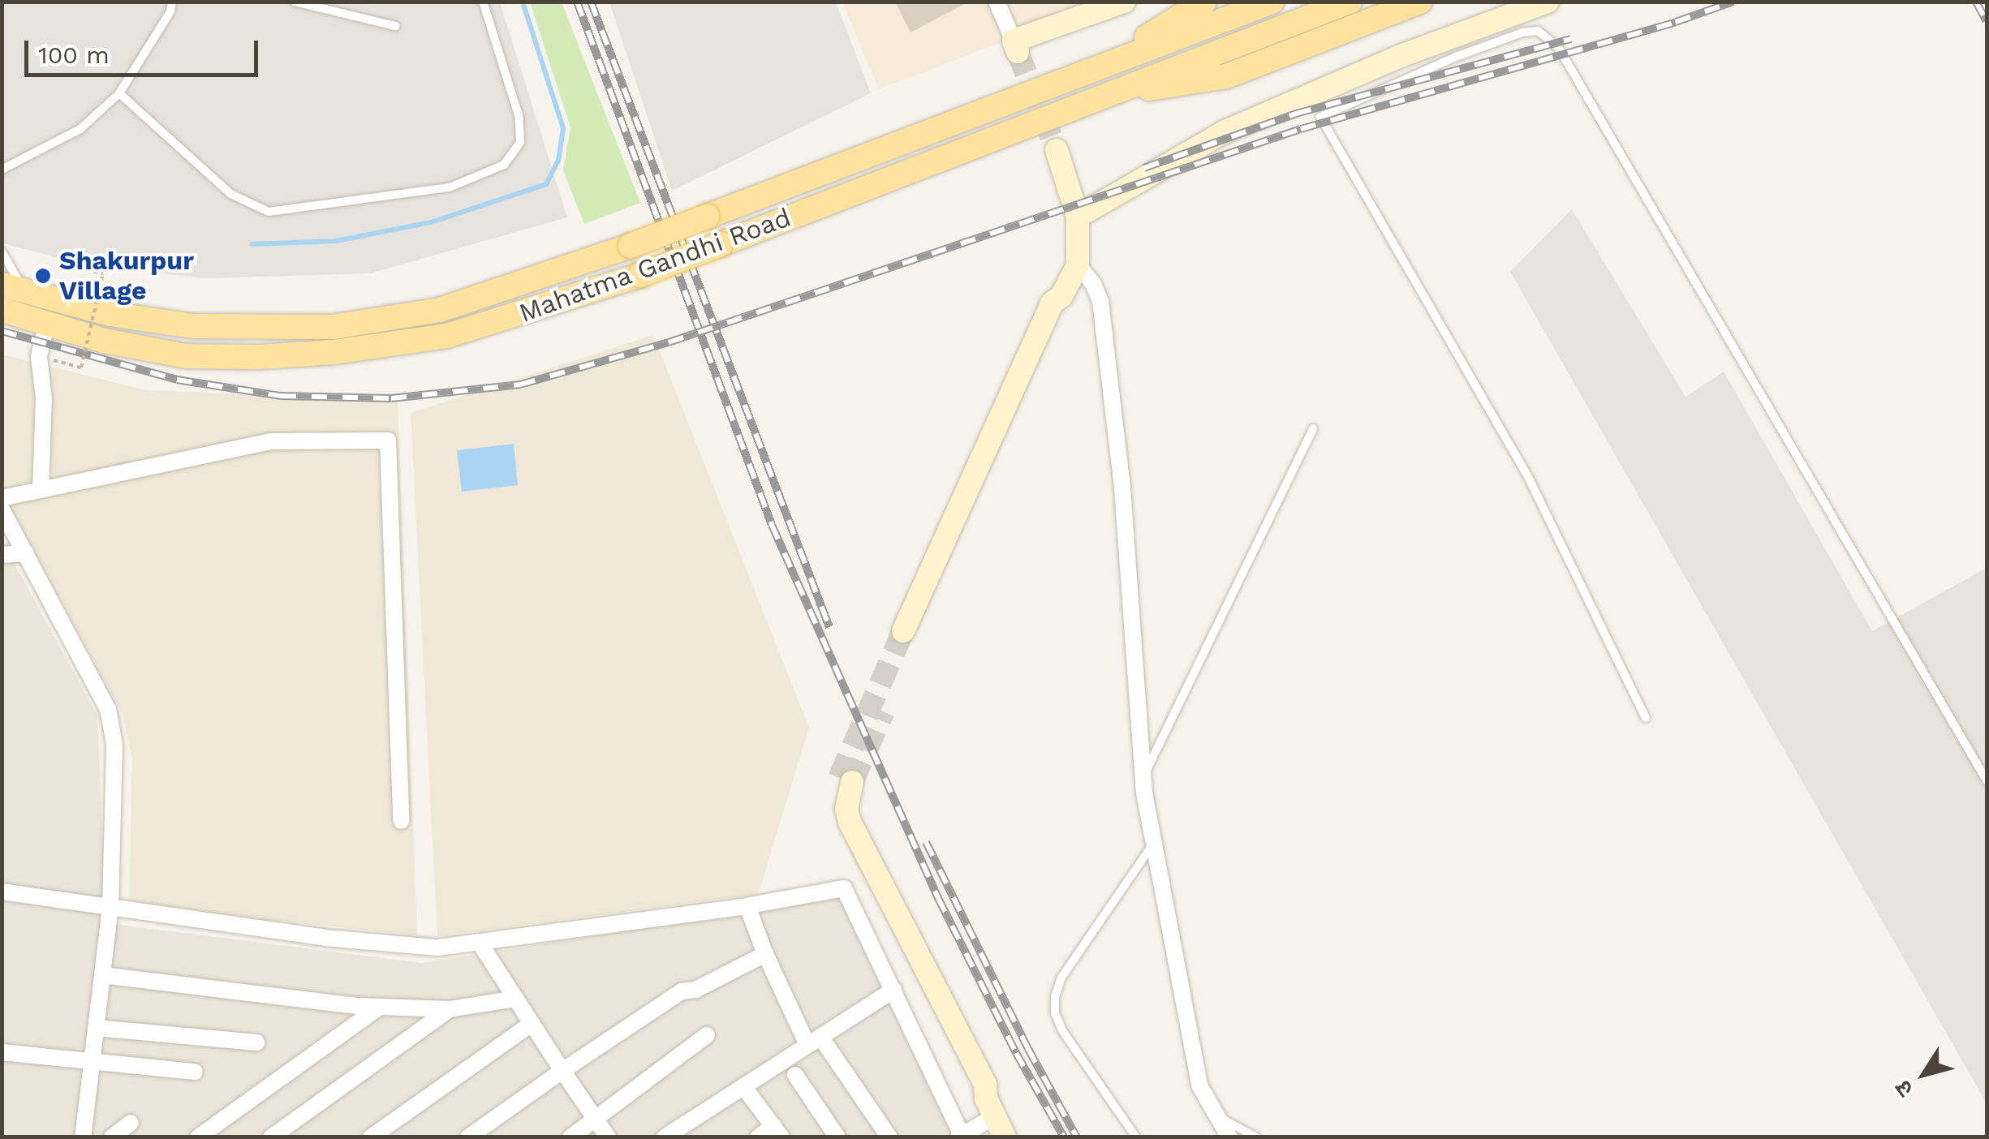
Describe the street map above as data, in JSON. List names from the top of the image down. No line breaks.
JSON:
{"streets":{"main road":["Mahatma Gandhi Road"]},"places":["Shakurpur Village"],"scale_bar":"100 m","north":"bottom left"}
